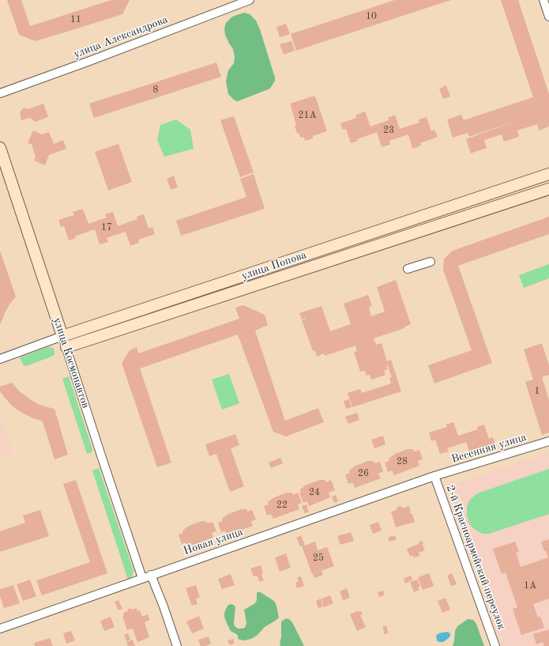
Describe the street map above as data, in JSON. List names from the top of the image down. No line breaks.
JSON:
{"streets":{"main road":["улица Попова","улица Космонавтов"],"street":["улица Александрова","Весенняя улица","Новая улица","2-й Красноармейский переулок"]},"crossings":[["улица Попова","улица Космонавтов"],["улица Космонавтов","Новая улица"],["Весенняя улица","Новая улица"],["Весенняя улица","2-й Красноармейский переулок"],["Новая улица","2-й Красноармейский переулок"]],"house_numbers":["10","11","8","21А","23","17","1","28","26","24","22","25","1А"]}
